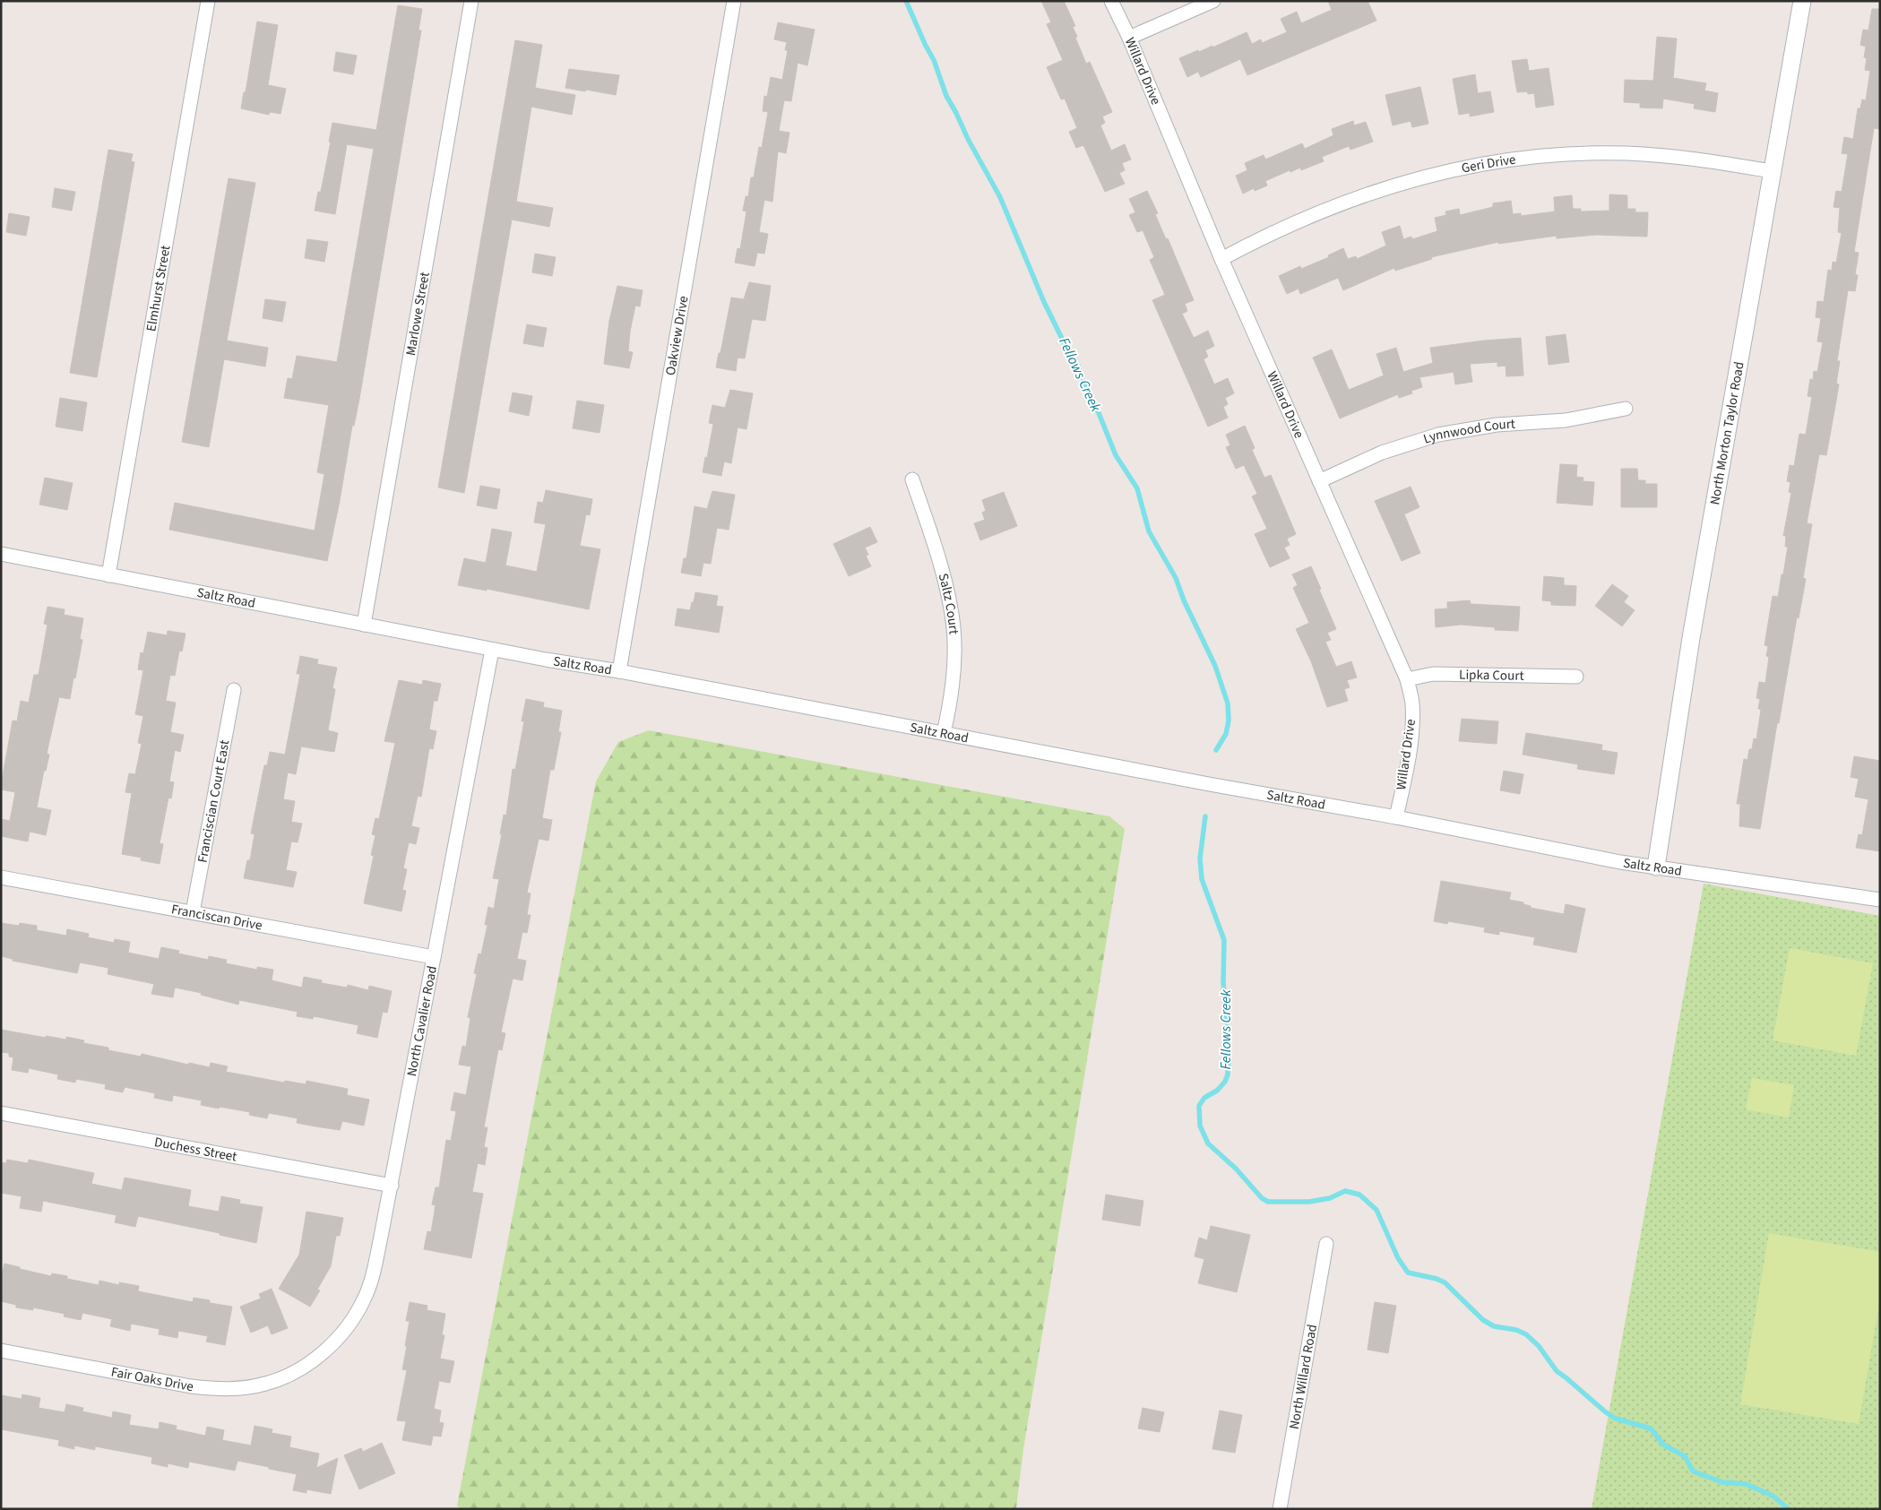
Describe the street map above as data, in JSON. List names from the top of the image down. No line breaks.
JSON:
{"streets":{"street":["Willard Drive","Geri Drive","Elmhurst Street","Marlowe Street","Oakview Drive","Lynnwood Court","North Morton Taylor Road","Saltz Road","Saltz Court","Lipka Court","Franciscian Court East","Franciscan Drive","North Cavalier Road","Duchess Street","North Willard Road","Fair Oaks Drive"]},"crossings":[["Willard Drive","Geri Drive"],["Willard Drive","Lynnwood Court"],["Willard Drive","Saltz Road"],["Willard Drive","Lipka Court"],["Geri Drive","North Morton Taylor Road"],["Elmhurst Street","Saltz Road"],["Marlowe Street","Saltz Road"],["Oakview Drive","Saltz Road"],["North Morton Taylor Road","Saltz Road"],["Saltz Road","Saltz Court"],["Saltz Road","North Cavalier Road"],["Franciscian Court East","Franciscan Drive"],["Franciscan Drive","North Cavalier Road"],["North Cavalier Road","Duchess Street"],["North Cavalier Road","Fair Oaks Drive"]],"water":["Fellows Creek"]}
